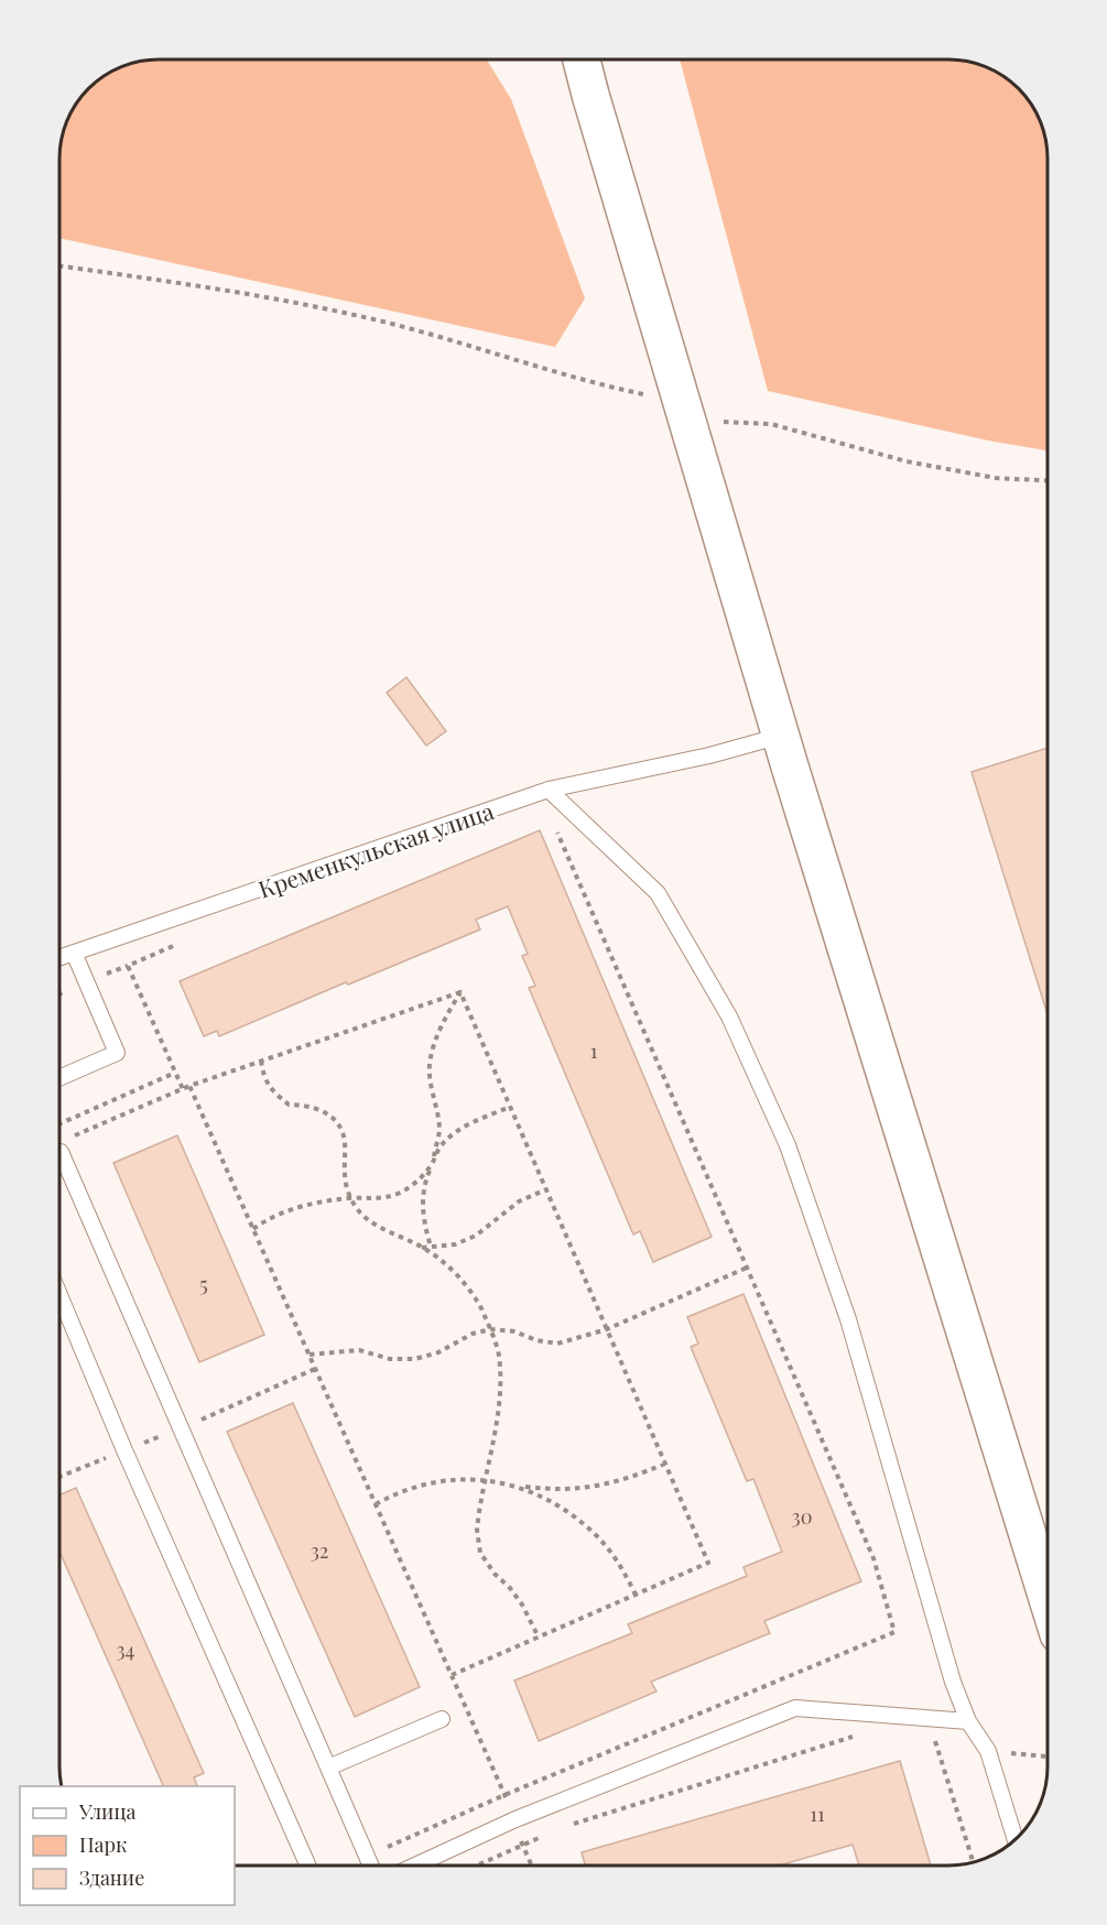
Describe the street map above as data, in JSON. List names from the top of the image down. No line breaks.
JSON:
{"streets":{"lane":["Кременкульская улица"]},"house_numbers":["1","5","30","32","34","11"],"legend":["Улица","Парк","Здание"]}
